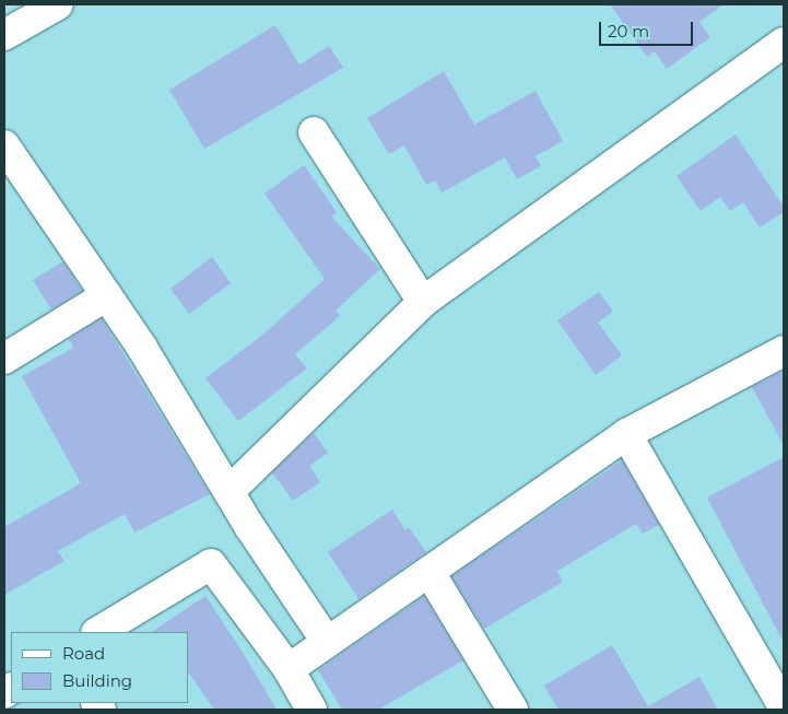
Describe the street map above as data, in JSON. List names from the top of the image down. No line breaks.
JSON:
{"legend":["Road","Building"],"scale_bar":"20 m"}
